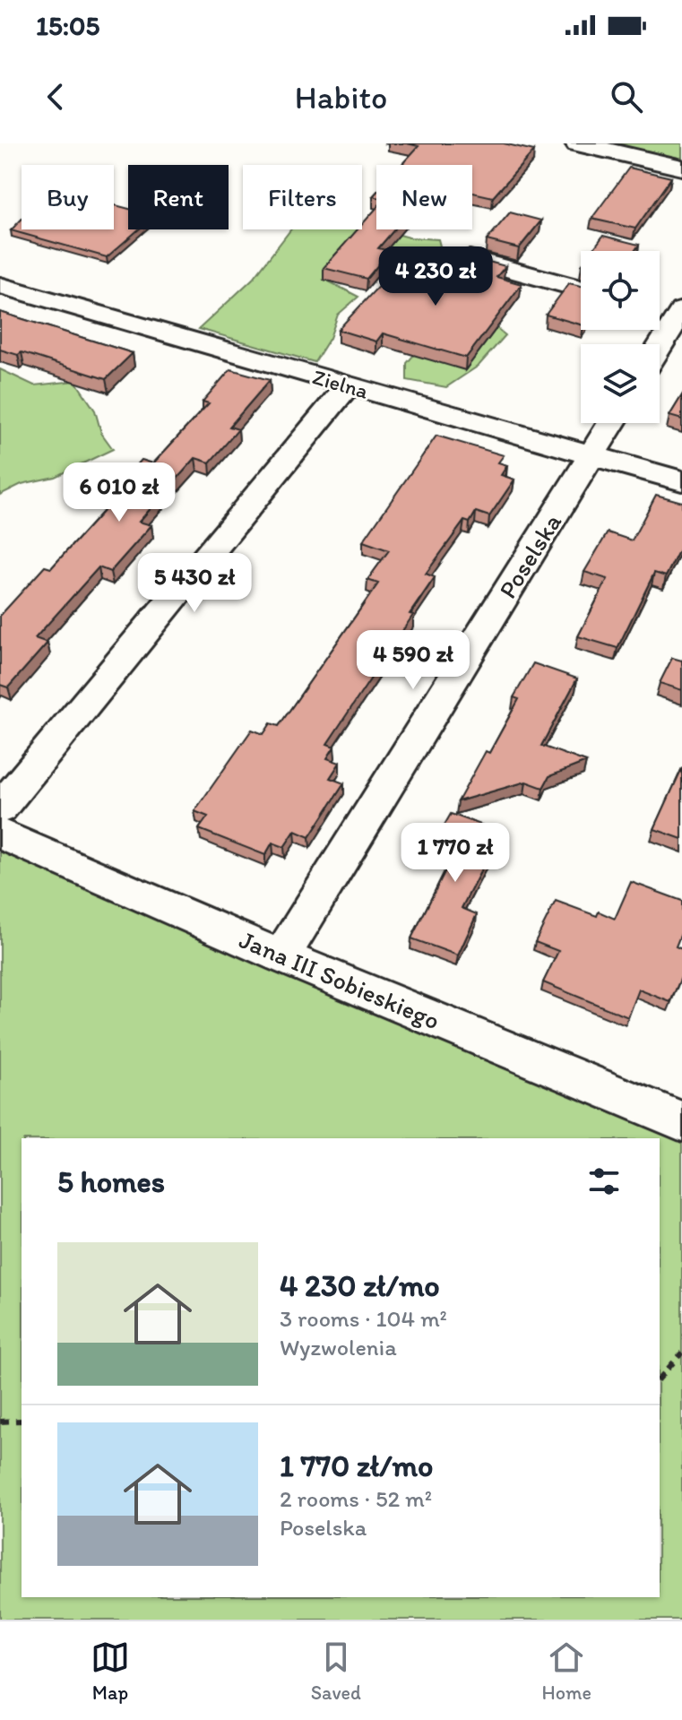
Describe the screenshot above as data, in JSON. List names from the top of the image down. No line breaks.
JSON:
{"streets":{"street":["Zielna","Poselska","Jana III Sobieskiego"]},"crossings":[["Zielna","Poselska"],["Poselska","Jana III Sobieskiego"]],"page":{"status":"15:05","header":"Habito","chip":["Buy","Rent","Filters","New"],"price":["4 230 zł","6 010 zł","5 430 zł","4 590 zł","1 770 zł"],"heading":"5 homes","list":[{"name":"4 230 zł/mo","note":"3 rooms · 104 m² · Wyzwolenia"},{"name":"1 770 zł/mo","note":"2 rooms · 52 m² · Poselska"}],"tabs":["Map","Saved","Home"]}}
